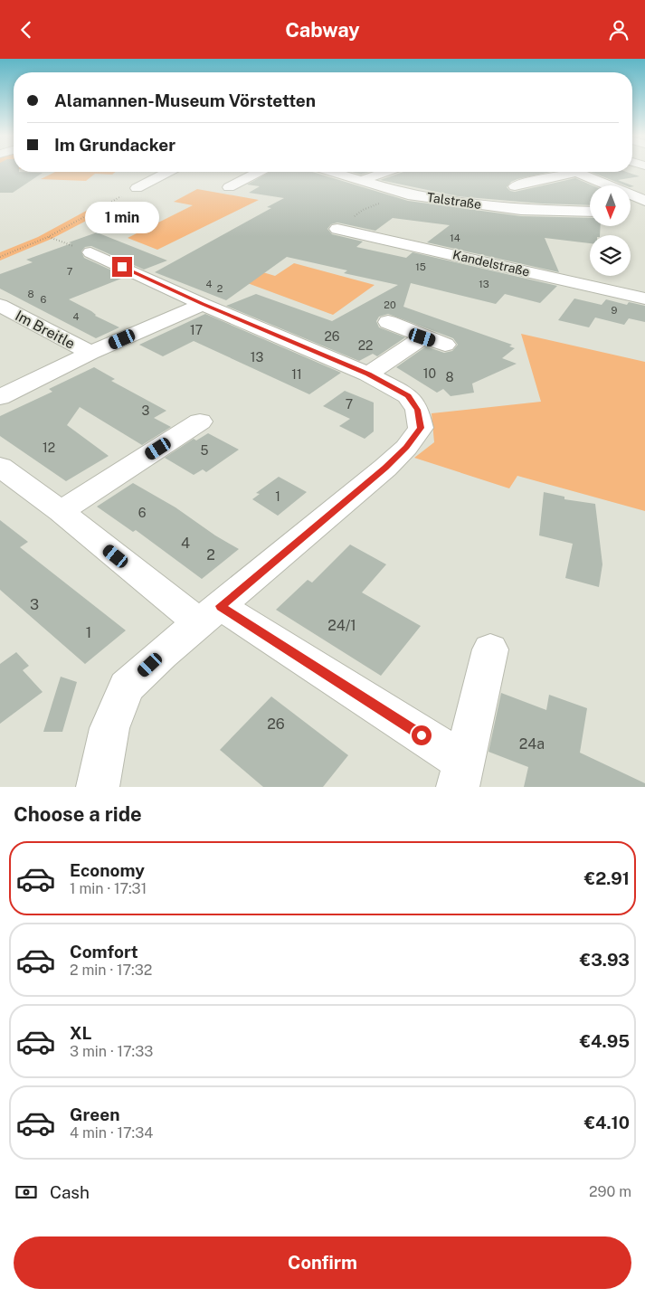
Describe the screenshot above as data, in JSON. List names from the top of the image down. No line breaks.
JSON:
{"streets":{"street":["Talstraße","Kandelstraße","Im Breitle"]},"house_numbers":["14","15","7","4","13","2","8","6","20","9","4","17","26","22","13","10","11","8","7","3","12","5","1","6","4","2","3","24/1","1","26","24a"],"north":"bottom","page":{"header":"Cabway","banner":["Alamannen-Museum Vörstetten","Im Grundacker"],"bubble":"1 min","heading":"Choose a ride","list":[{"name":"Economy","note":"1 min · 17:31","value":"€2.91"},{"name":"Comfort","note":"2 min · 17:32","value":"€3.93"},{"name":"XL","note":"3 min · 17:33","value":"€4.95"},{"name":"Green","note":"4 min · 17:34","value":"€4.10"}],"pay":["Cash","290 m"],"buttons":"Confirm"}}
